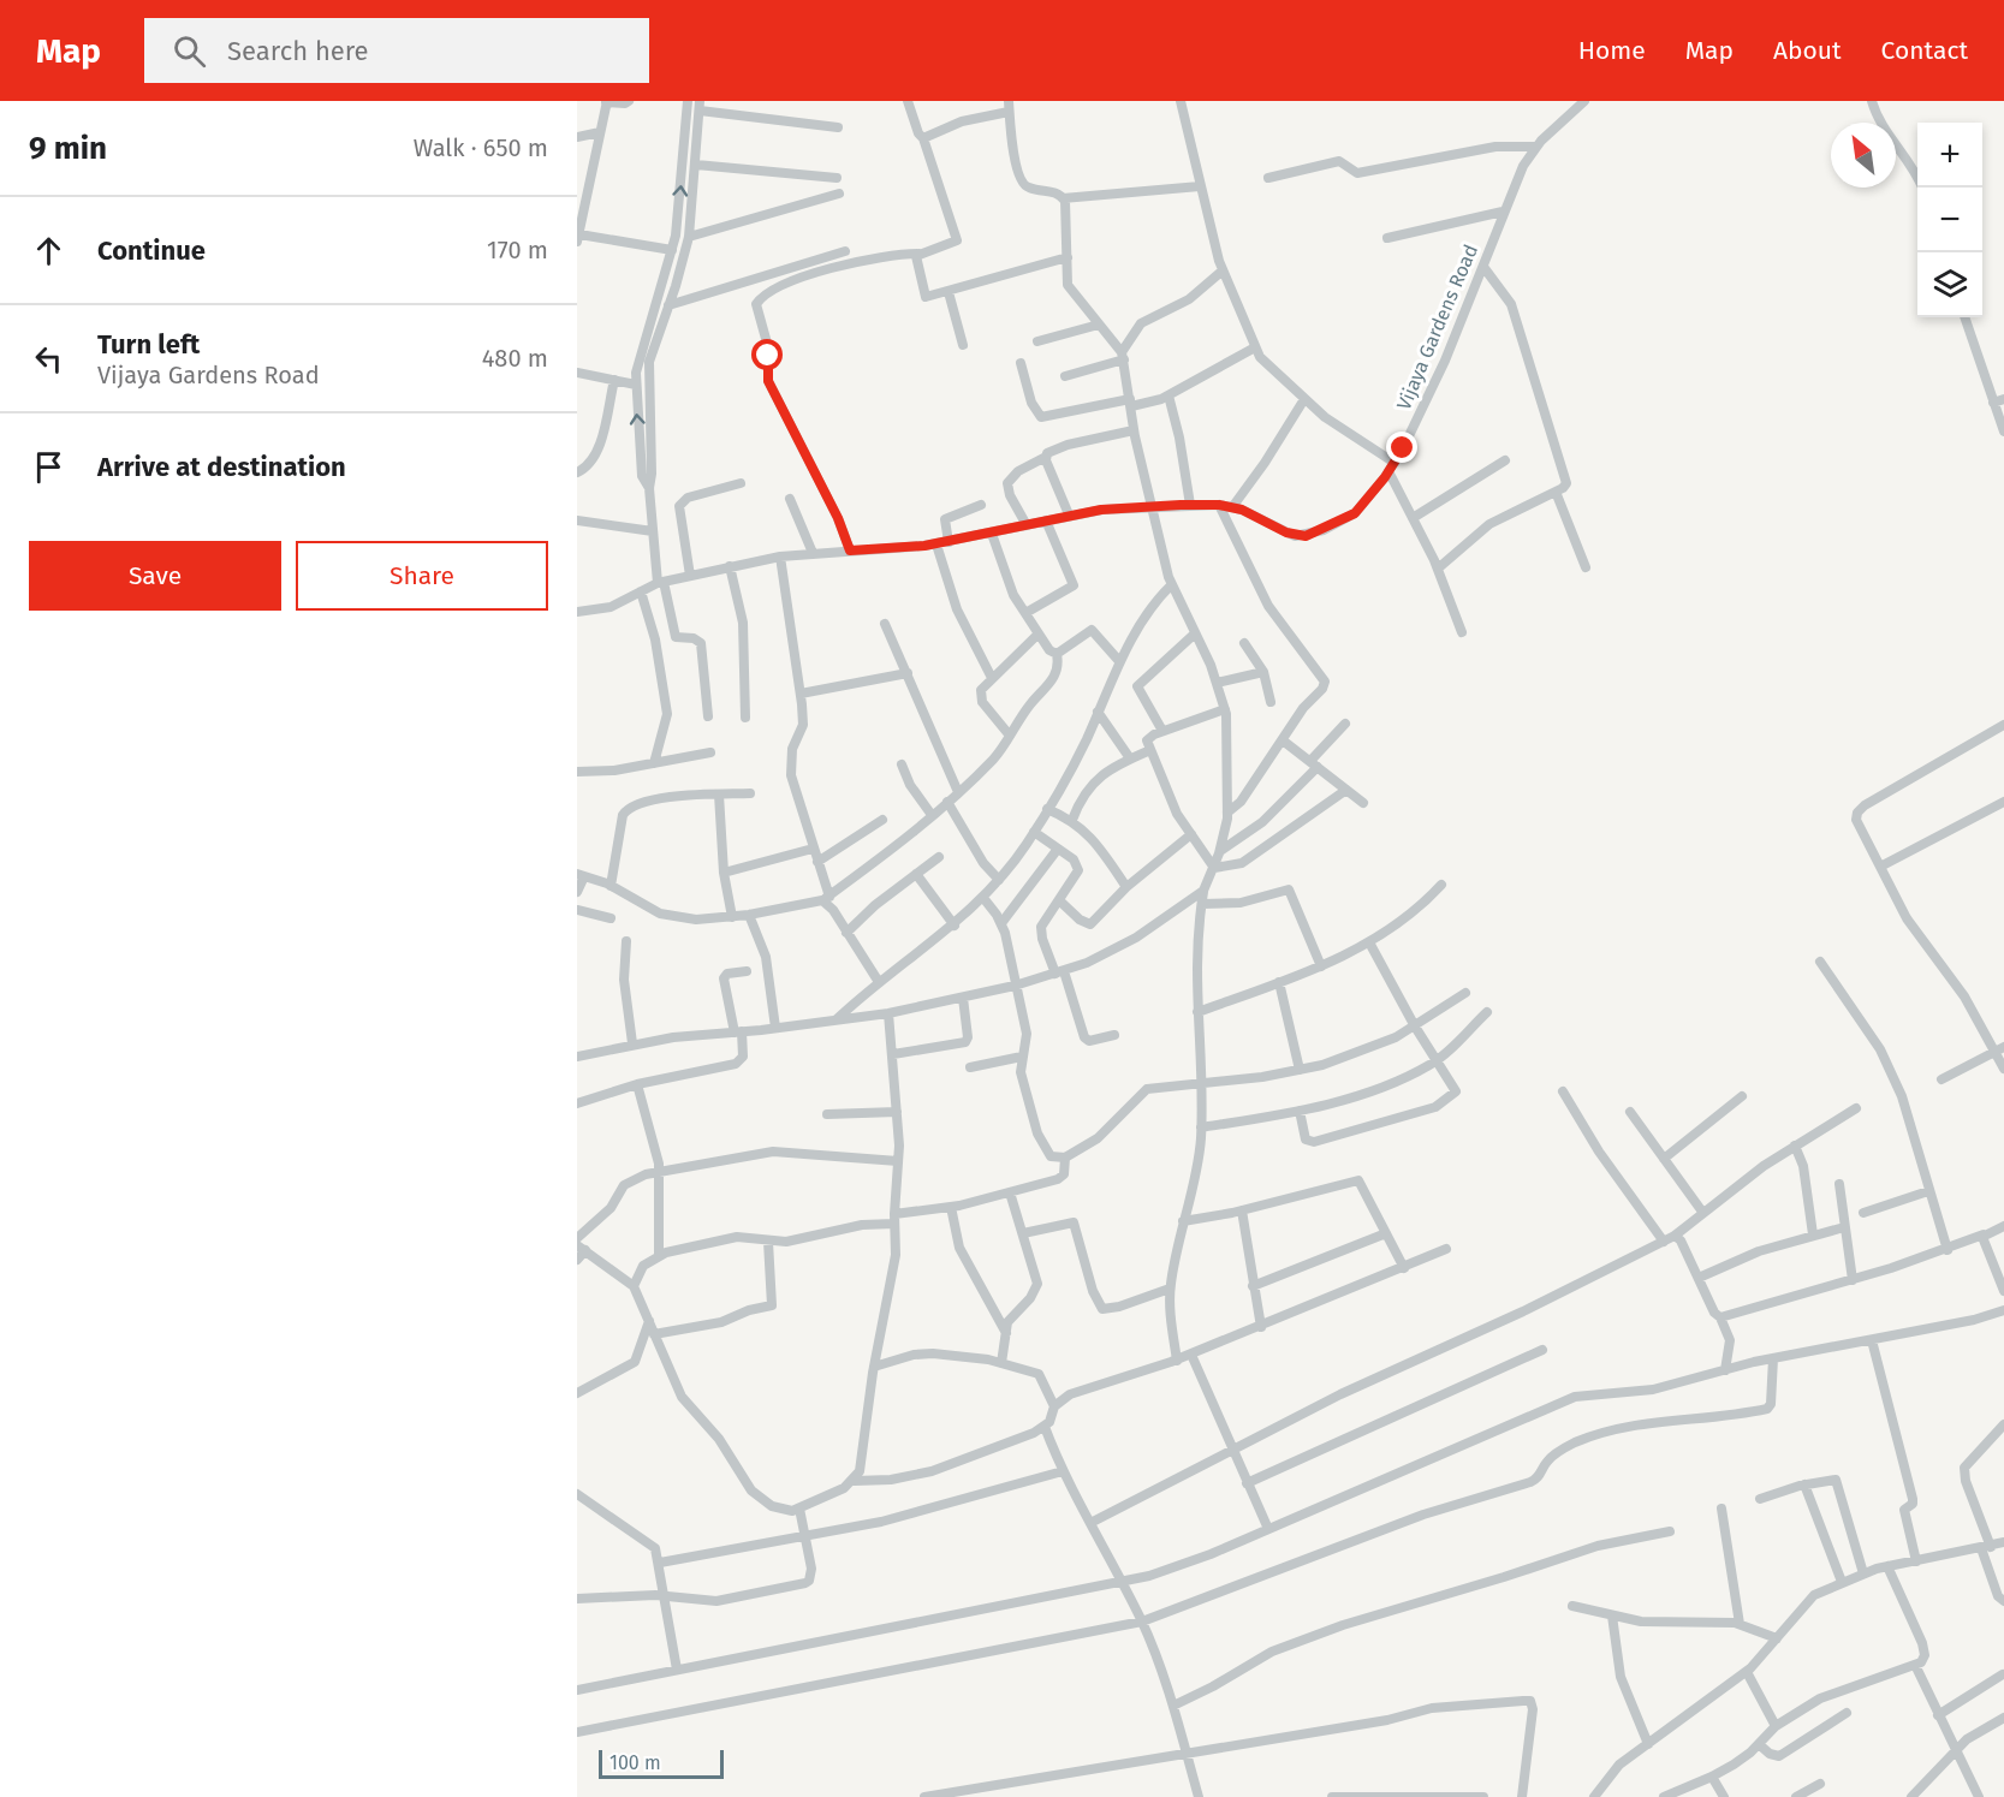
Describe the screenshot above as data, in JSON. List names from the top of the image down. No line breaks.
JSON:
{"streets":{"street":["Vijaya Gardens Road"]},"scale_bar":"100 m","north":"top left","page":{"header":"Map","search":"Search here","nav":["Home","Map","About","Contact"],"heading":["9 min","Walk · 650 m"],"map_buttons":["+","−"],"list":[["Continue","170 m"],["Turn left","Vijaya Gardens Road","480 m"],"Arrive at destination"],"buttons":["Save","Share"],"scale":"100 m"}}
